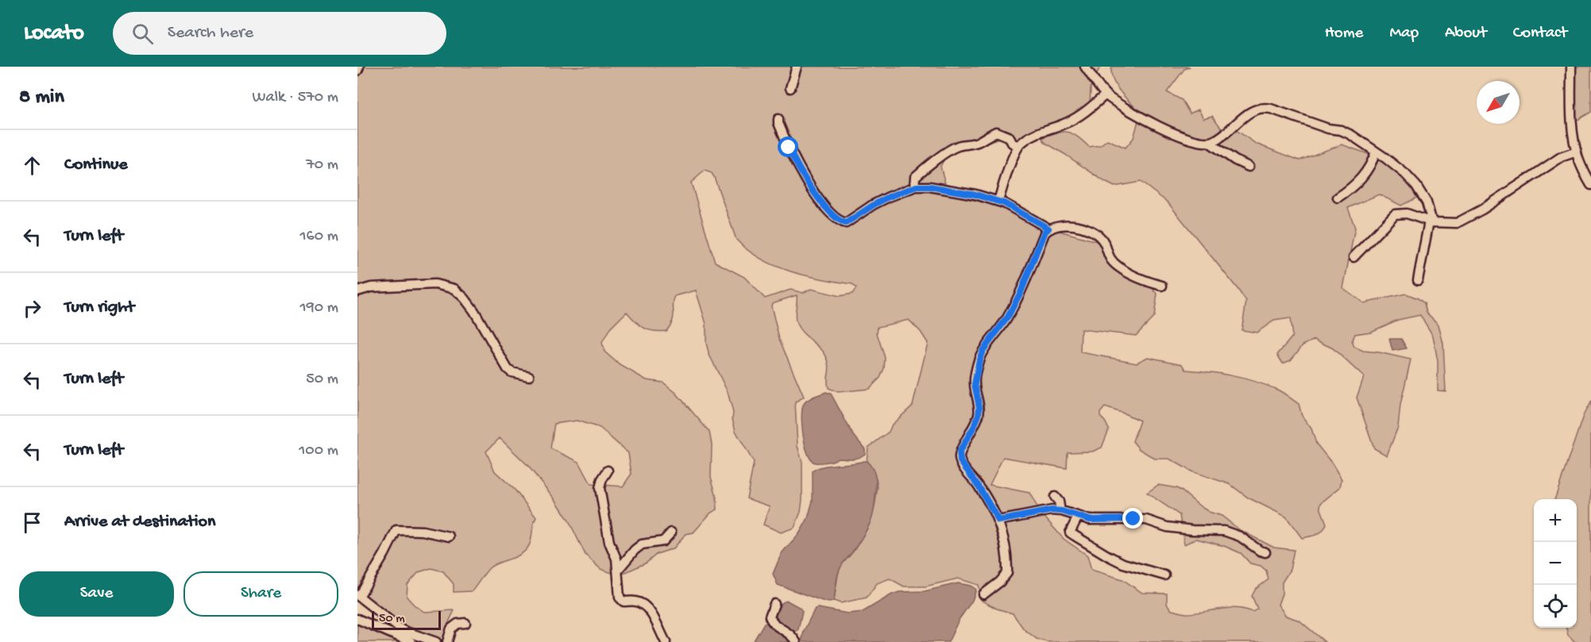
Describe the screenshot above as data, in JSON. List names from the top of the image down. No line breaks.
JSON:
{"scale_bar":"50 m","north":"bottom left","page":{"header":"Locato","search":"Search here","nav":["Home","Map","About","Contact"],"heading":["8 min","Walk · 570 m"],"list":[["Continue","70 m"],["Turn left","160 m"],["Turn right","190 m"],["Turn left","50 m"],["Turn left","100 m"],"Arrive at destination"],"map_buttons":["+","−"],"buttons":["Save","Share"],"scale":"50 m"}}
